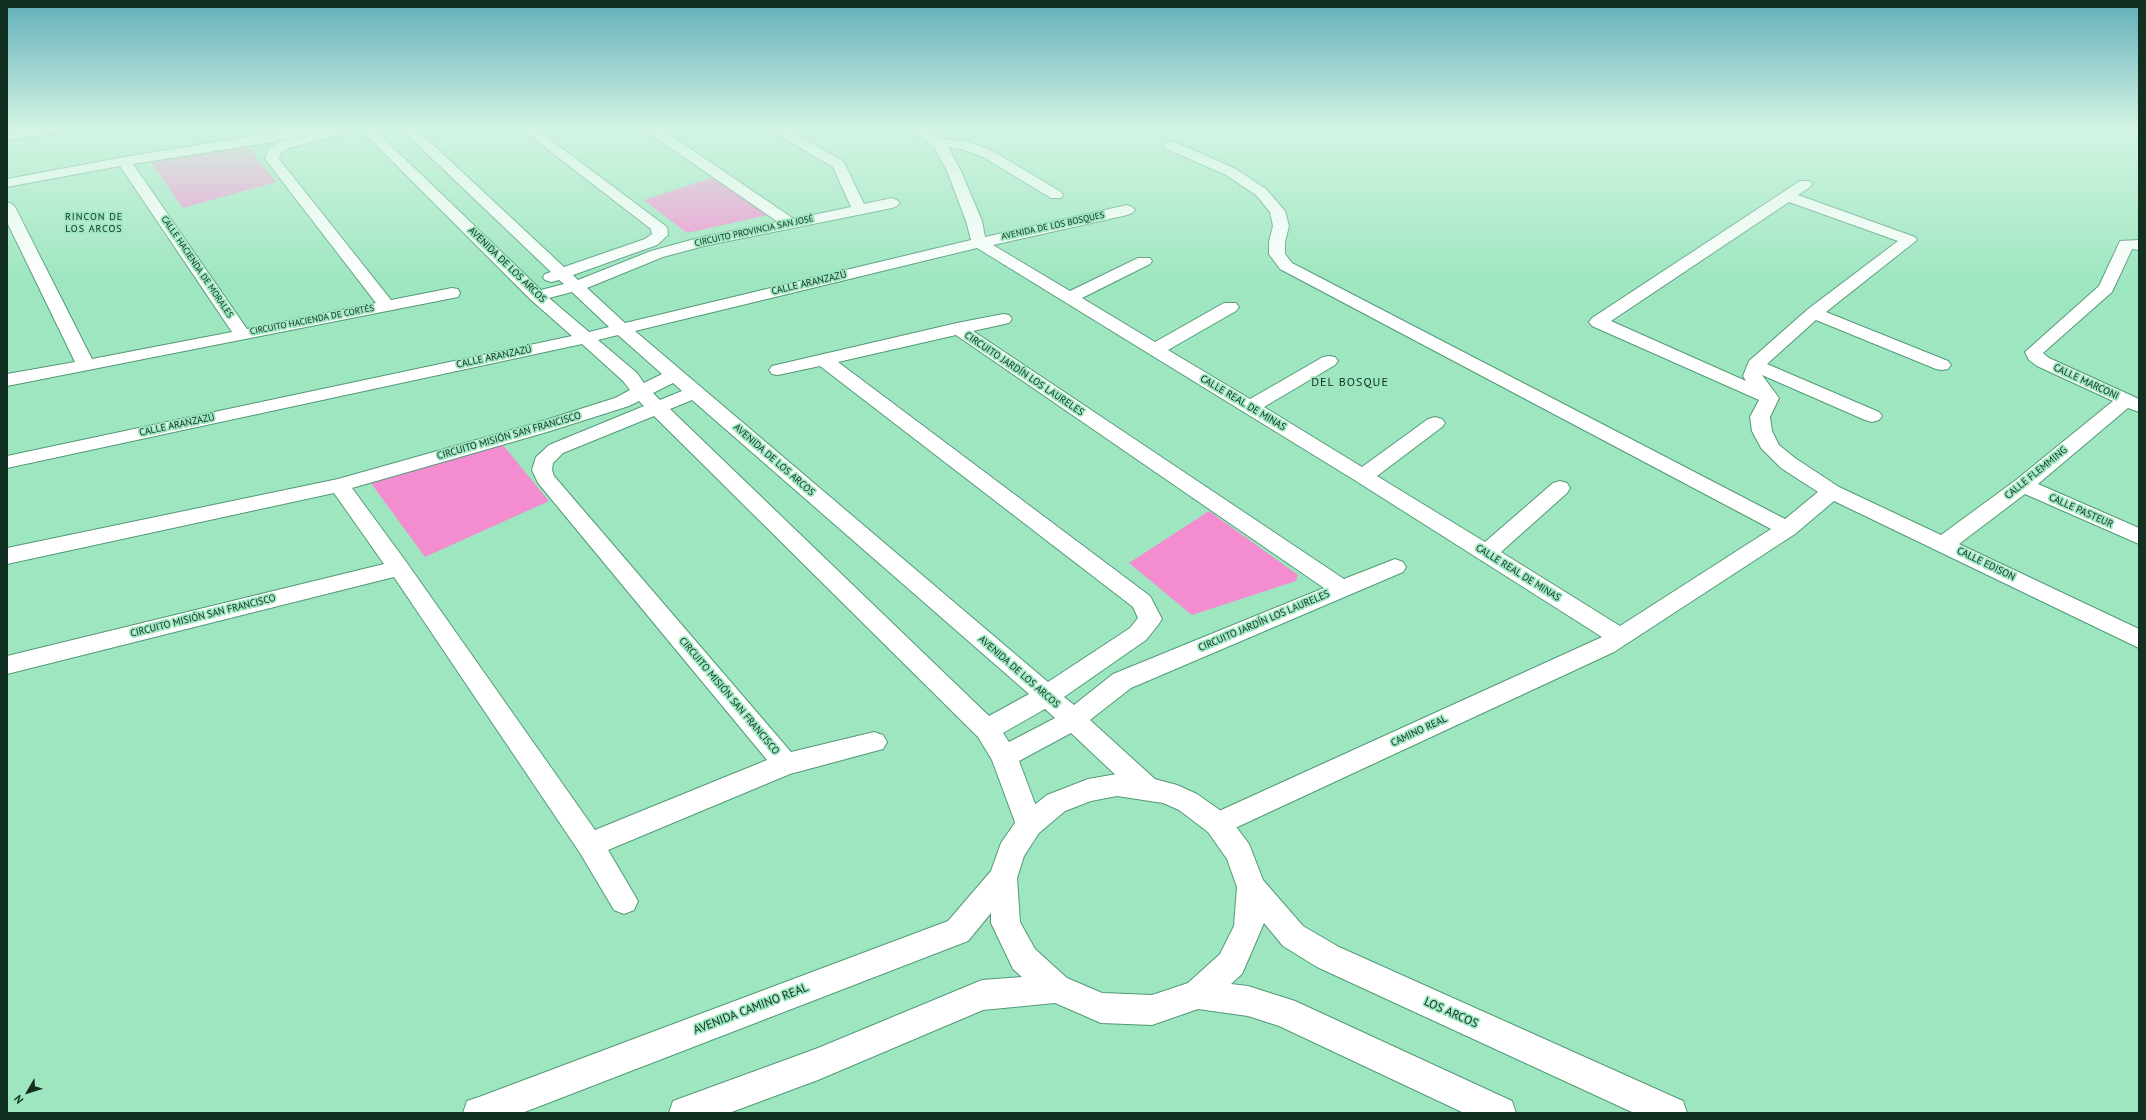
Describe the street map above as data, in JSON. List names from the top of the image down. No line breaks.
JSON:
{"streets":{"street":["AVENIDA DE LOS BOSQUES","CIRCUITO PROVINCIA SAN JOSÉ","AVENIDA DE LOS ARCOS","CALLE HACIENDA DE MORALES","CALLE ARANZAZÚ","CIRCUITO HACIENDA DE CORTÉS","CIRCUITO JARDÍN LOS LAURELES","CALLE MARCONI","CALLE REAL DE MINAS","CIRCUITO MISIÓN SAN FRANCISCO","CALLE FLEMMING","CALLE PASTEUR","CALLE EDISON","CAMINO REAL","AVENIDA CAMINO REAL","LOS ARCOS"]},"crossings":[["AVENIDA DE LOS BOSQUES","CALLE ARANZAZÚ"],["AVENIDA DE LOS BOSQUES","CALLE REAL DE MINAS"],["CIRCUITO PROVINCIA SAN JOSÉ","AVENIDA DE LOS ARCOS"],["AVENIDA DE LOS ARCOS","CALLE ARANZAZÚ"],["AVENIDA DE LOS ARCOS","CIRCUITO JARDÍN LOS LAURELES"],["AVENIDA DE LOS ARCOS","CIRCUITO MISIÓN SAN FRANCISCO"],["CALLE HACIENDA DE MORALES","CIRCUITO HACIENDA DE CORTÉS"],["CALLE ARANZAZÚ","CALLE REAL DE MINAS"],["CALLE MARCONI","CALLE FLEMMING"],["CALLE REAL DE MINAS","CAMINO REAL"],["CALLE FLEMMING","CALLE PASTEUR"],["CALLE FLEMMING","CALLE EDISON"],["CALLE EDISON","CAMINO REAL"]],"districts":["RINCON DE LOS ARCOS","DEL BOSQUE"],"north":"bottom left"}
